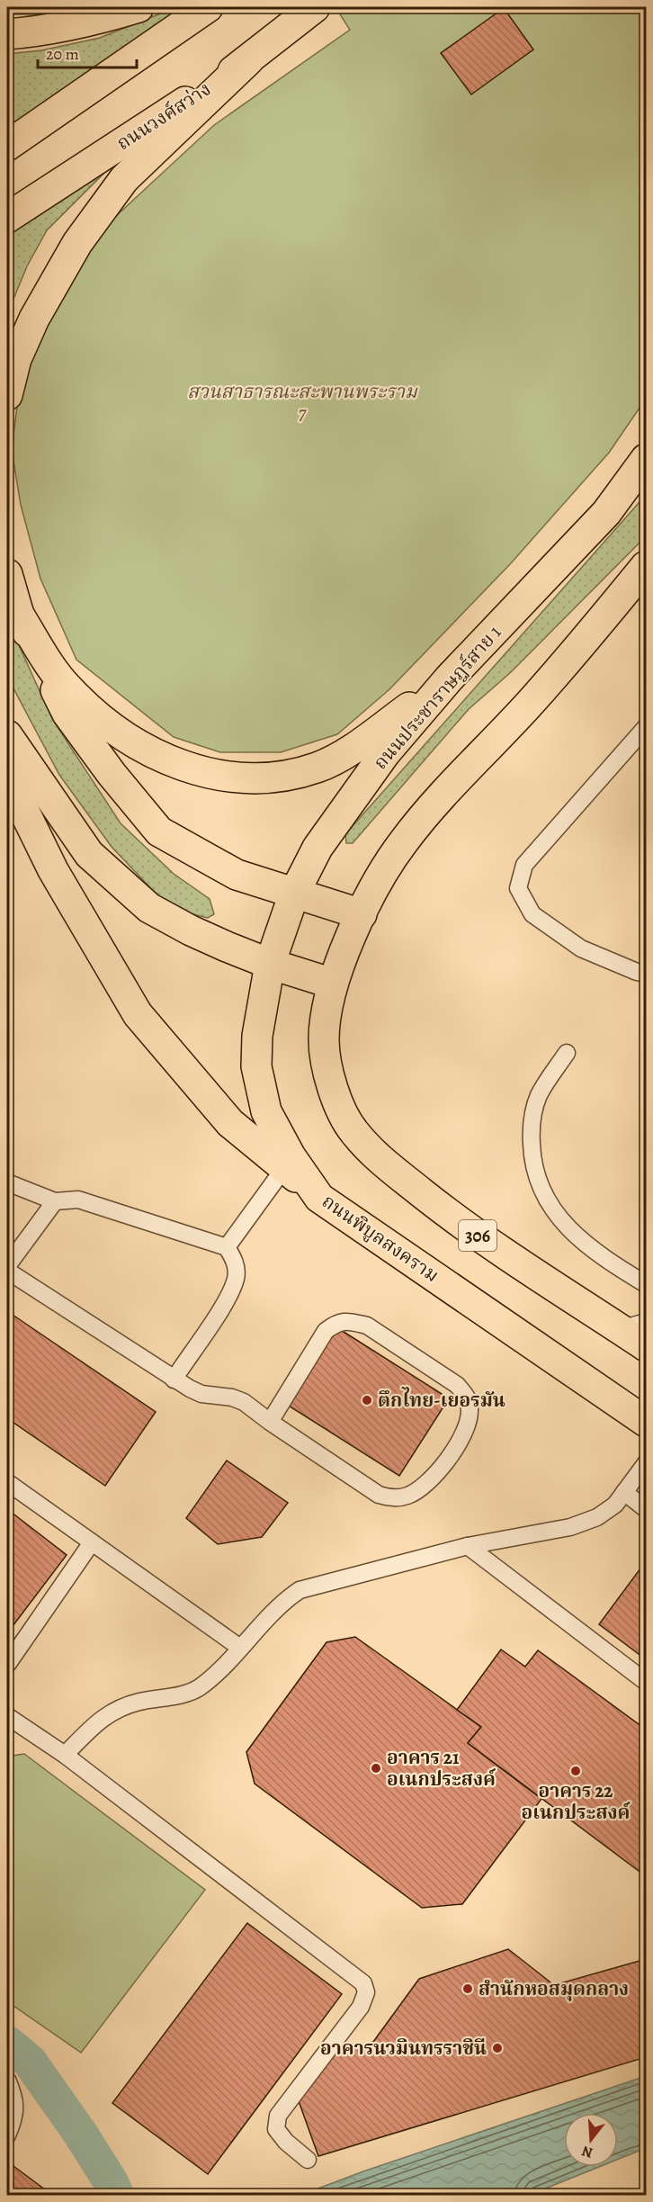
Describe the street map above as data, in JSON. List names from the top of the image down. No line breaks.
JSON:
{"streets":{"main road":["ถนนวงศ์สว่าง","ถนนประชาราษฎร์สาย 1","306","ถนนพิบูลสงคราม"]},"crossings":[["ถนนประชาราษฎร์สาย 1","ถนนพิบูลสงคราม"]],"parks":["สวนสาธารณะสะพานพระราม 7"],"places":["ตึกไทย-เยอรมัน","อาคาร 21 อเนกประสงค์","อาคาร 22 อเนกประสงค์","สำนักหอสมุดกลาง","อาคารนวมินทรราชินี"],"scale_bar":"20 m","north":"bottom"}
